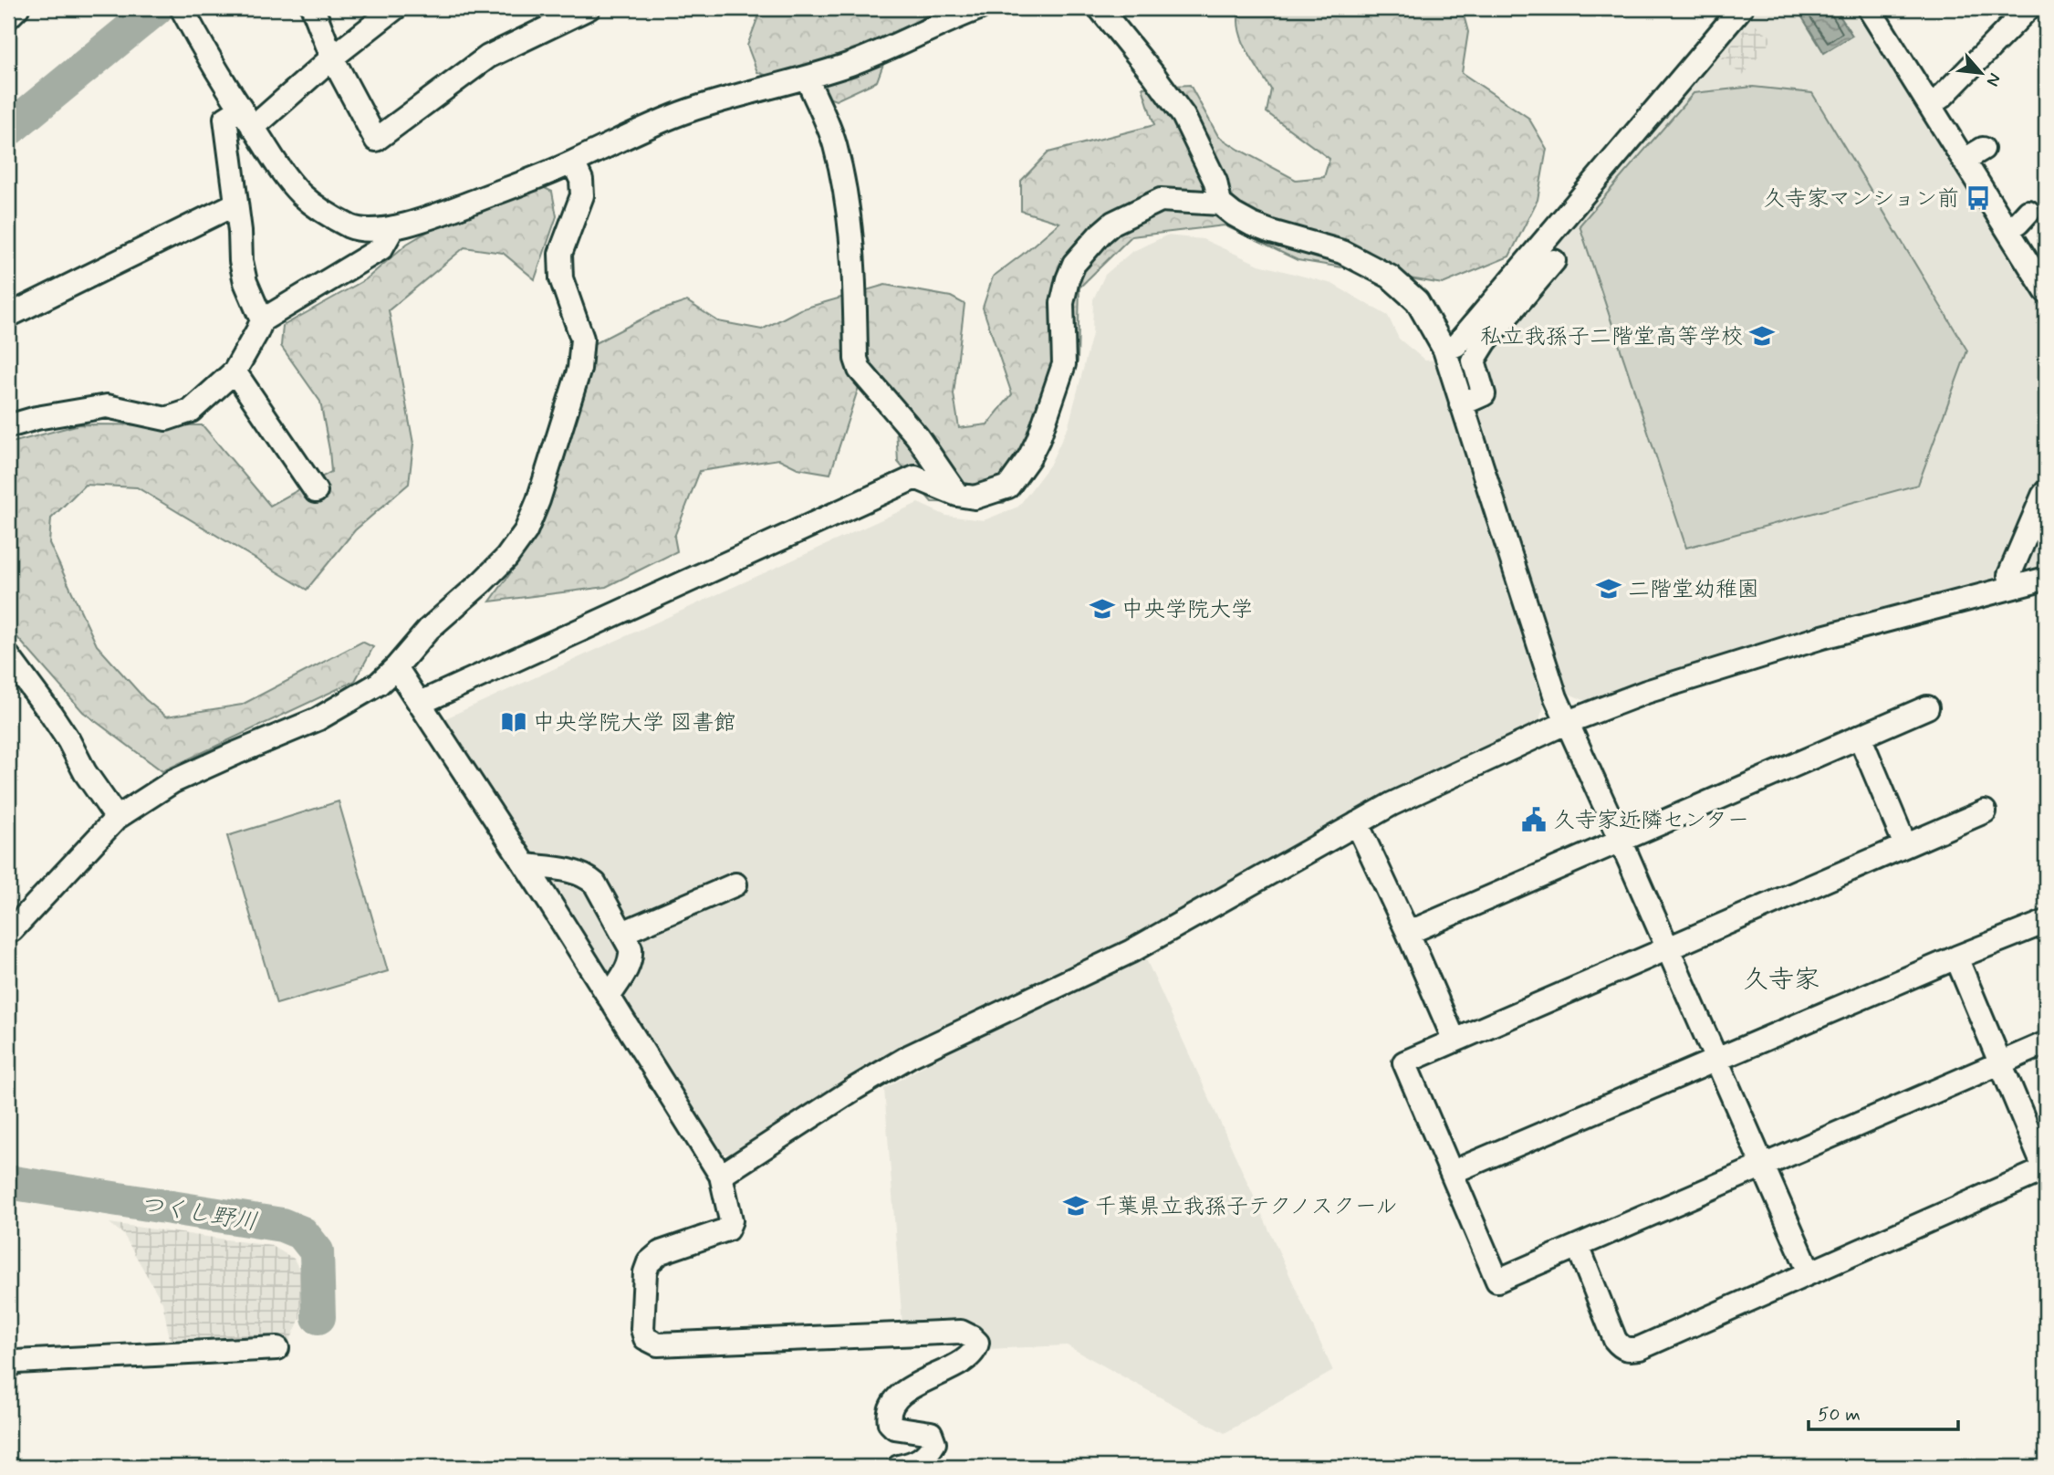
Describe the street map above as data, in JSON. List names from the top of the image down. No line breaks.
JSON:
{"districts":["久寺家"],"water":["つくし野川"],"places":{"bus stop":["久寺家マンション前"],"school or university":["私立我孫子二階堂高等学校","二階堂幼稚園","中央学院大学","千葉県立我孫子テクノスクール"],"library":["中央学院大学 図書館"],"public building":["久寺家近隣センター"]},"scale_bar":"50 m","north":"bottom right"}
